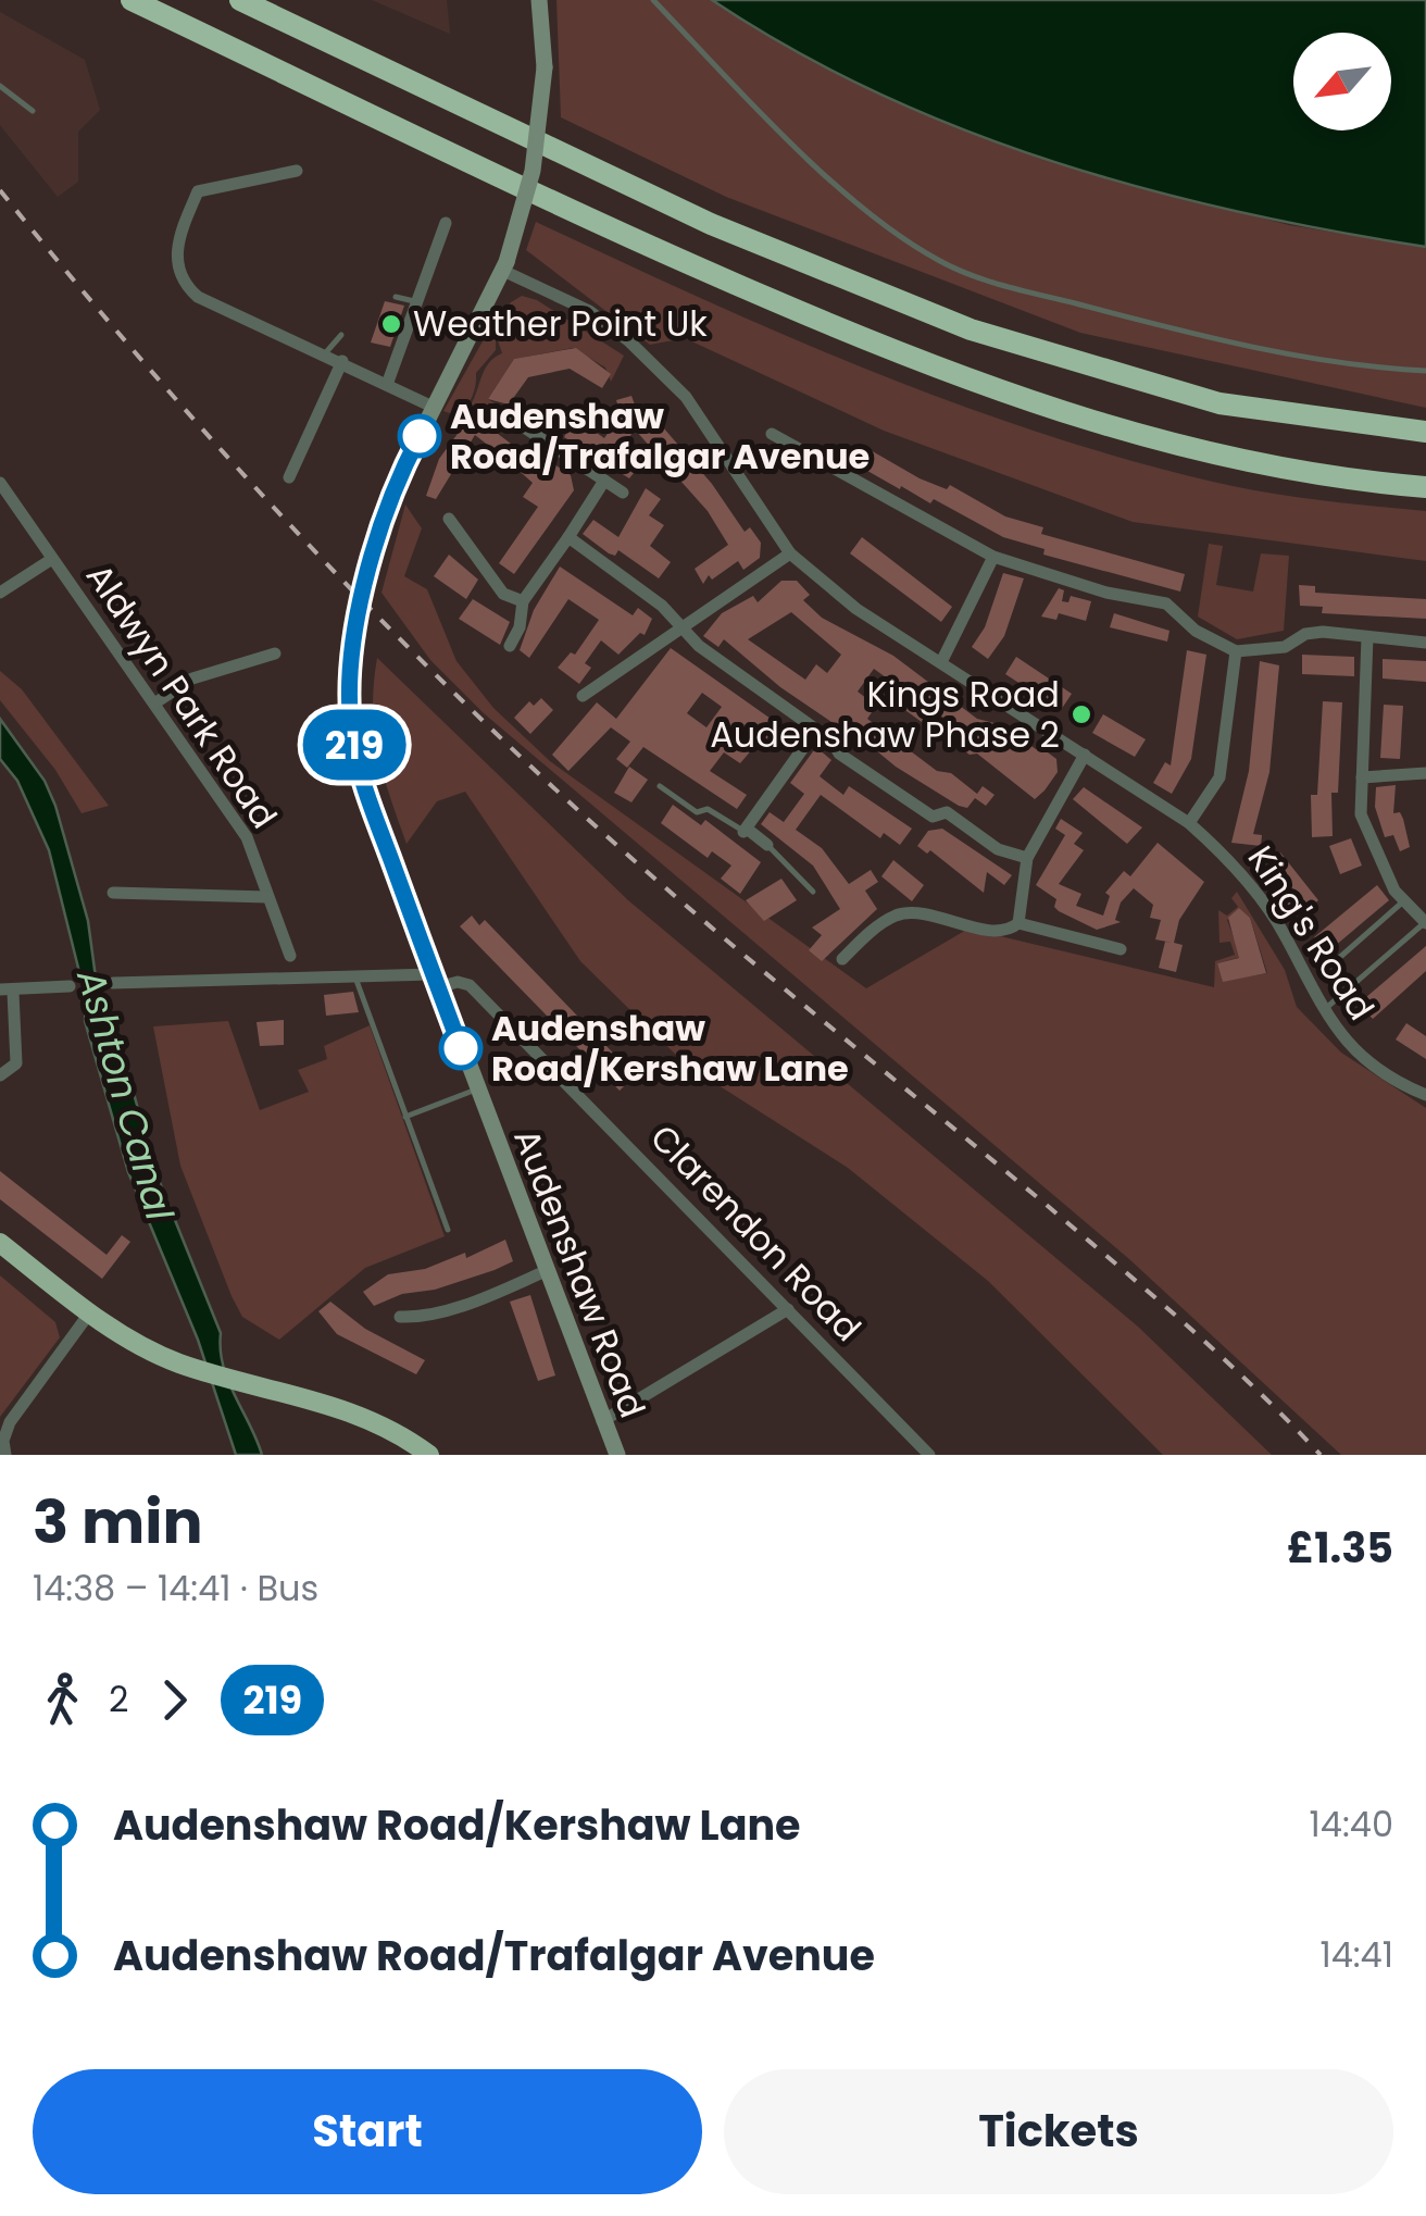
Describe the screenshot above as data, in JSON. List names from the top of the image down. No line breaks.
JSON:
{"streets":{"main road":["Audenshaw Road"],"street":["Aldwyn Park Road","King's Road","Clarendon Road"]},"crossings":[["King's Road","Audenshaw Road"],["Clarendon Road","Audenshaw Road"]],"water":["Ashton Canal"],"places":["Weather Point Uk","Audenshaw Road/Trafalgar Avenue","Kings Road Audenshaw Phase 2","Audenshaw Road/Kershaw Lane"],"lines":["bus line 219"],"north":"bottom left","page":{"on_map":"219","heading":["3 min","14:38 – 14:41 · Bus","£1.35"],"legs":["2","219"],"list":[{"name":"Audenshaw Road/Kershaw Lane","value":"14:40"},{"name":"Audenshaw Road/Trafalgar Avenue","value":"14:41"}],"buttons":["Start","Tickets"]}}
